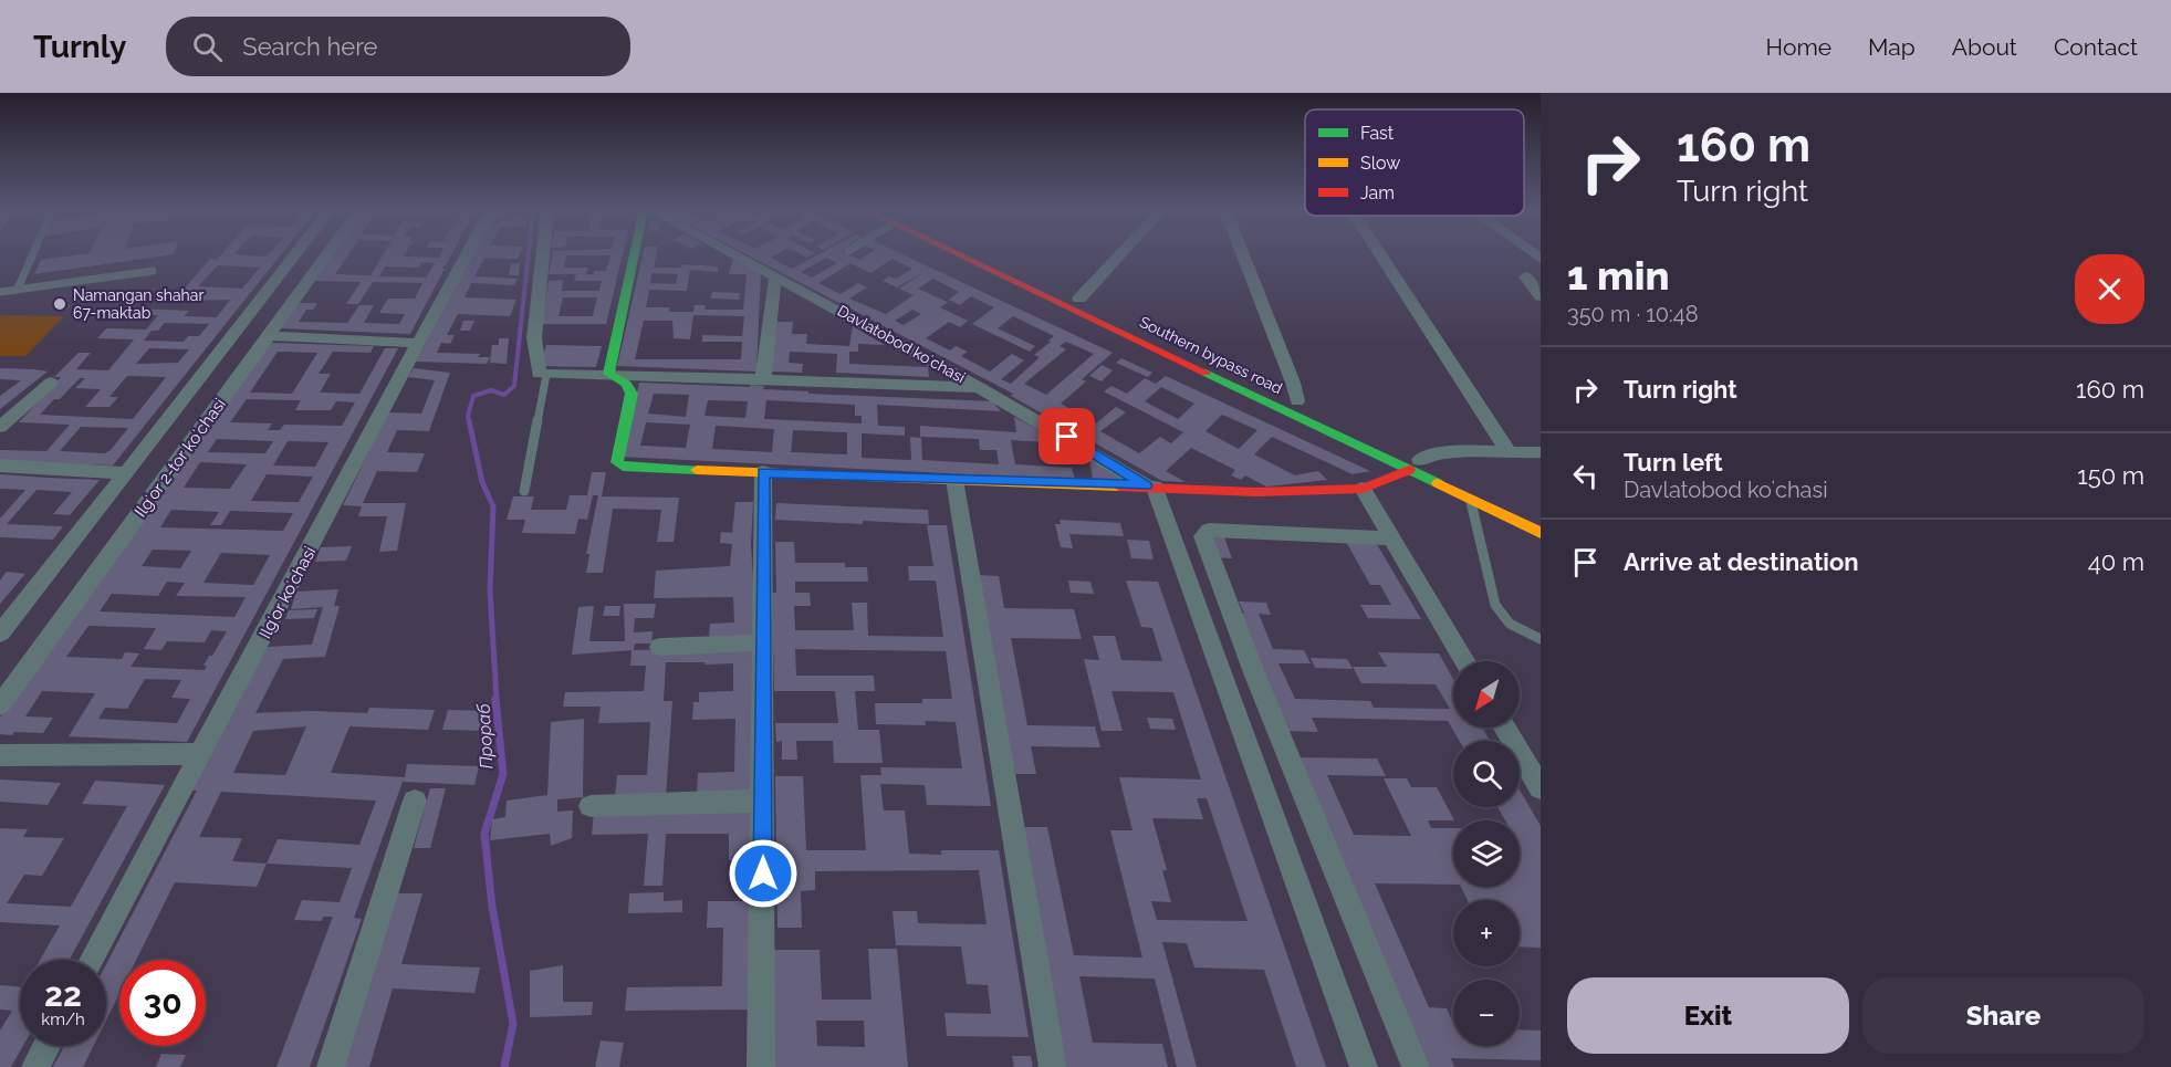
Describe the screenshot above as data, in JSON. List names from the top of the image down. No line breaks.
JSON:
{"streets":{"main road":["Southern bypass road"],"street":["Davlatobod koʻchasi","Ilgʻor 2-tor koʻchasi","Ilgʻor koʻchasi"]},"water":["Прораб"],"places":["Namangan shahar 67-maktab"],"legend":["Fast","Slow","Jam"],"north":"bottom left","page":{"header":"Turnly","search":"Search here","nav":["Home","Map","About","Contact"],"turn":["160 m","Turn right"],"heading":["1 min","350 m · 10:48"],"list":[{"name":"Turn right","value":"160 m"},{"name":"Turn left","note":"Davlatobod koʻchasi","value":"150 m"},{"name":"Arrive at destination","value":"40 m"}],"map_buttons":["+","−"],"speed":"22 km/h","limit":"30","buttons":["Exit","Share"]}}
